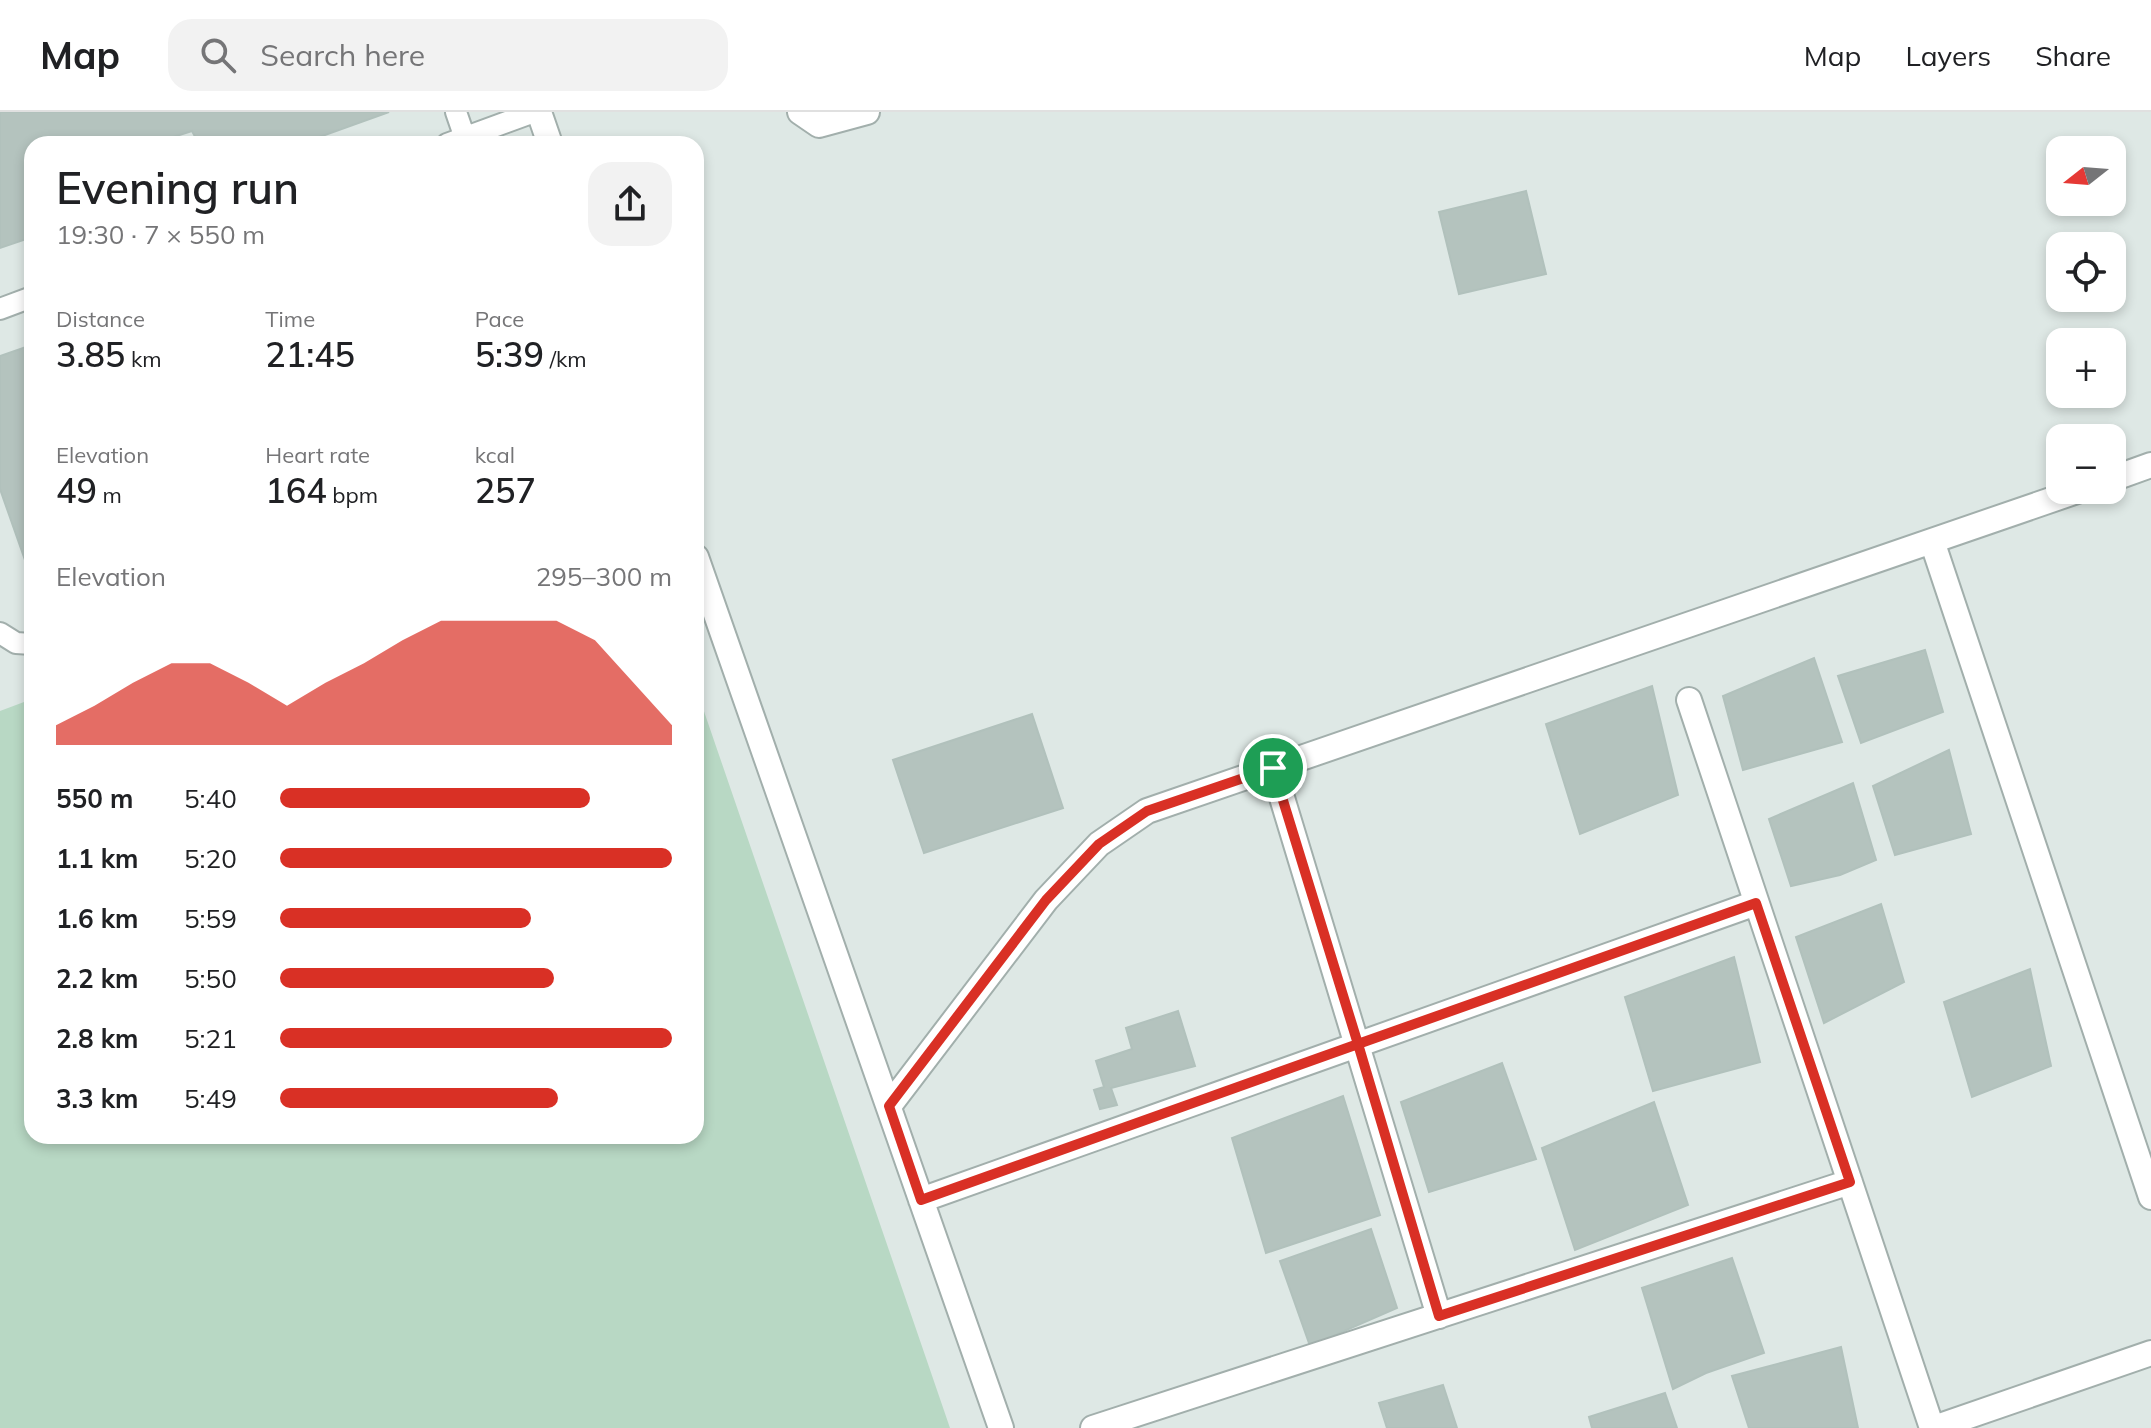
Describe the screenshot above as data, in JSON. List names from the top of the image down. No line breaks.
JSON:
{"north":"left","page":{"header":"Map","search":"Search here","nav":["Map","Layers","Share"],"map_buttons":["+","−"],"heading":["Evening run","19:30 · 7 × 550 m"],"stats":[["Distance","3.85 km"],["Time","21:45"],["Pace","5:39 /km"],["Elevation","49 m"],["Heart rate","164 bpm"],["kcal","257"]],"chart":["Elevation","295–300 m"],"list":[{"name":"550 m","note":"5:40"},{"name":"1.1 km","note":"5:20"},{"name":"1.6 km","note":"5:59"},{"name":"2.2 km","note":"5:50"},{"name":"2.8 km","note":"5:21"},{"name":"3.3 km","note":"5:49"}]}}
